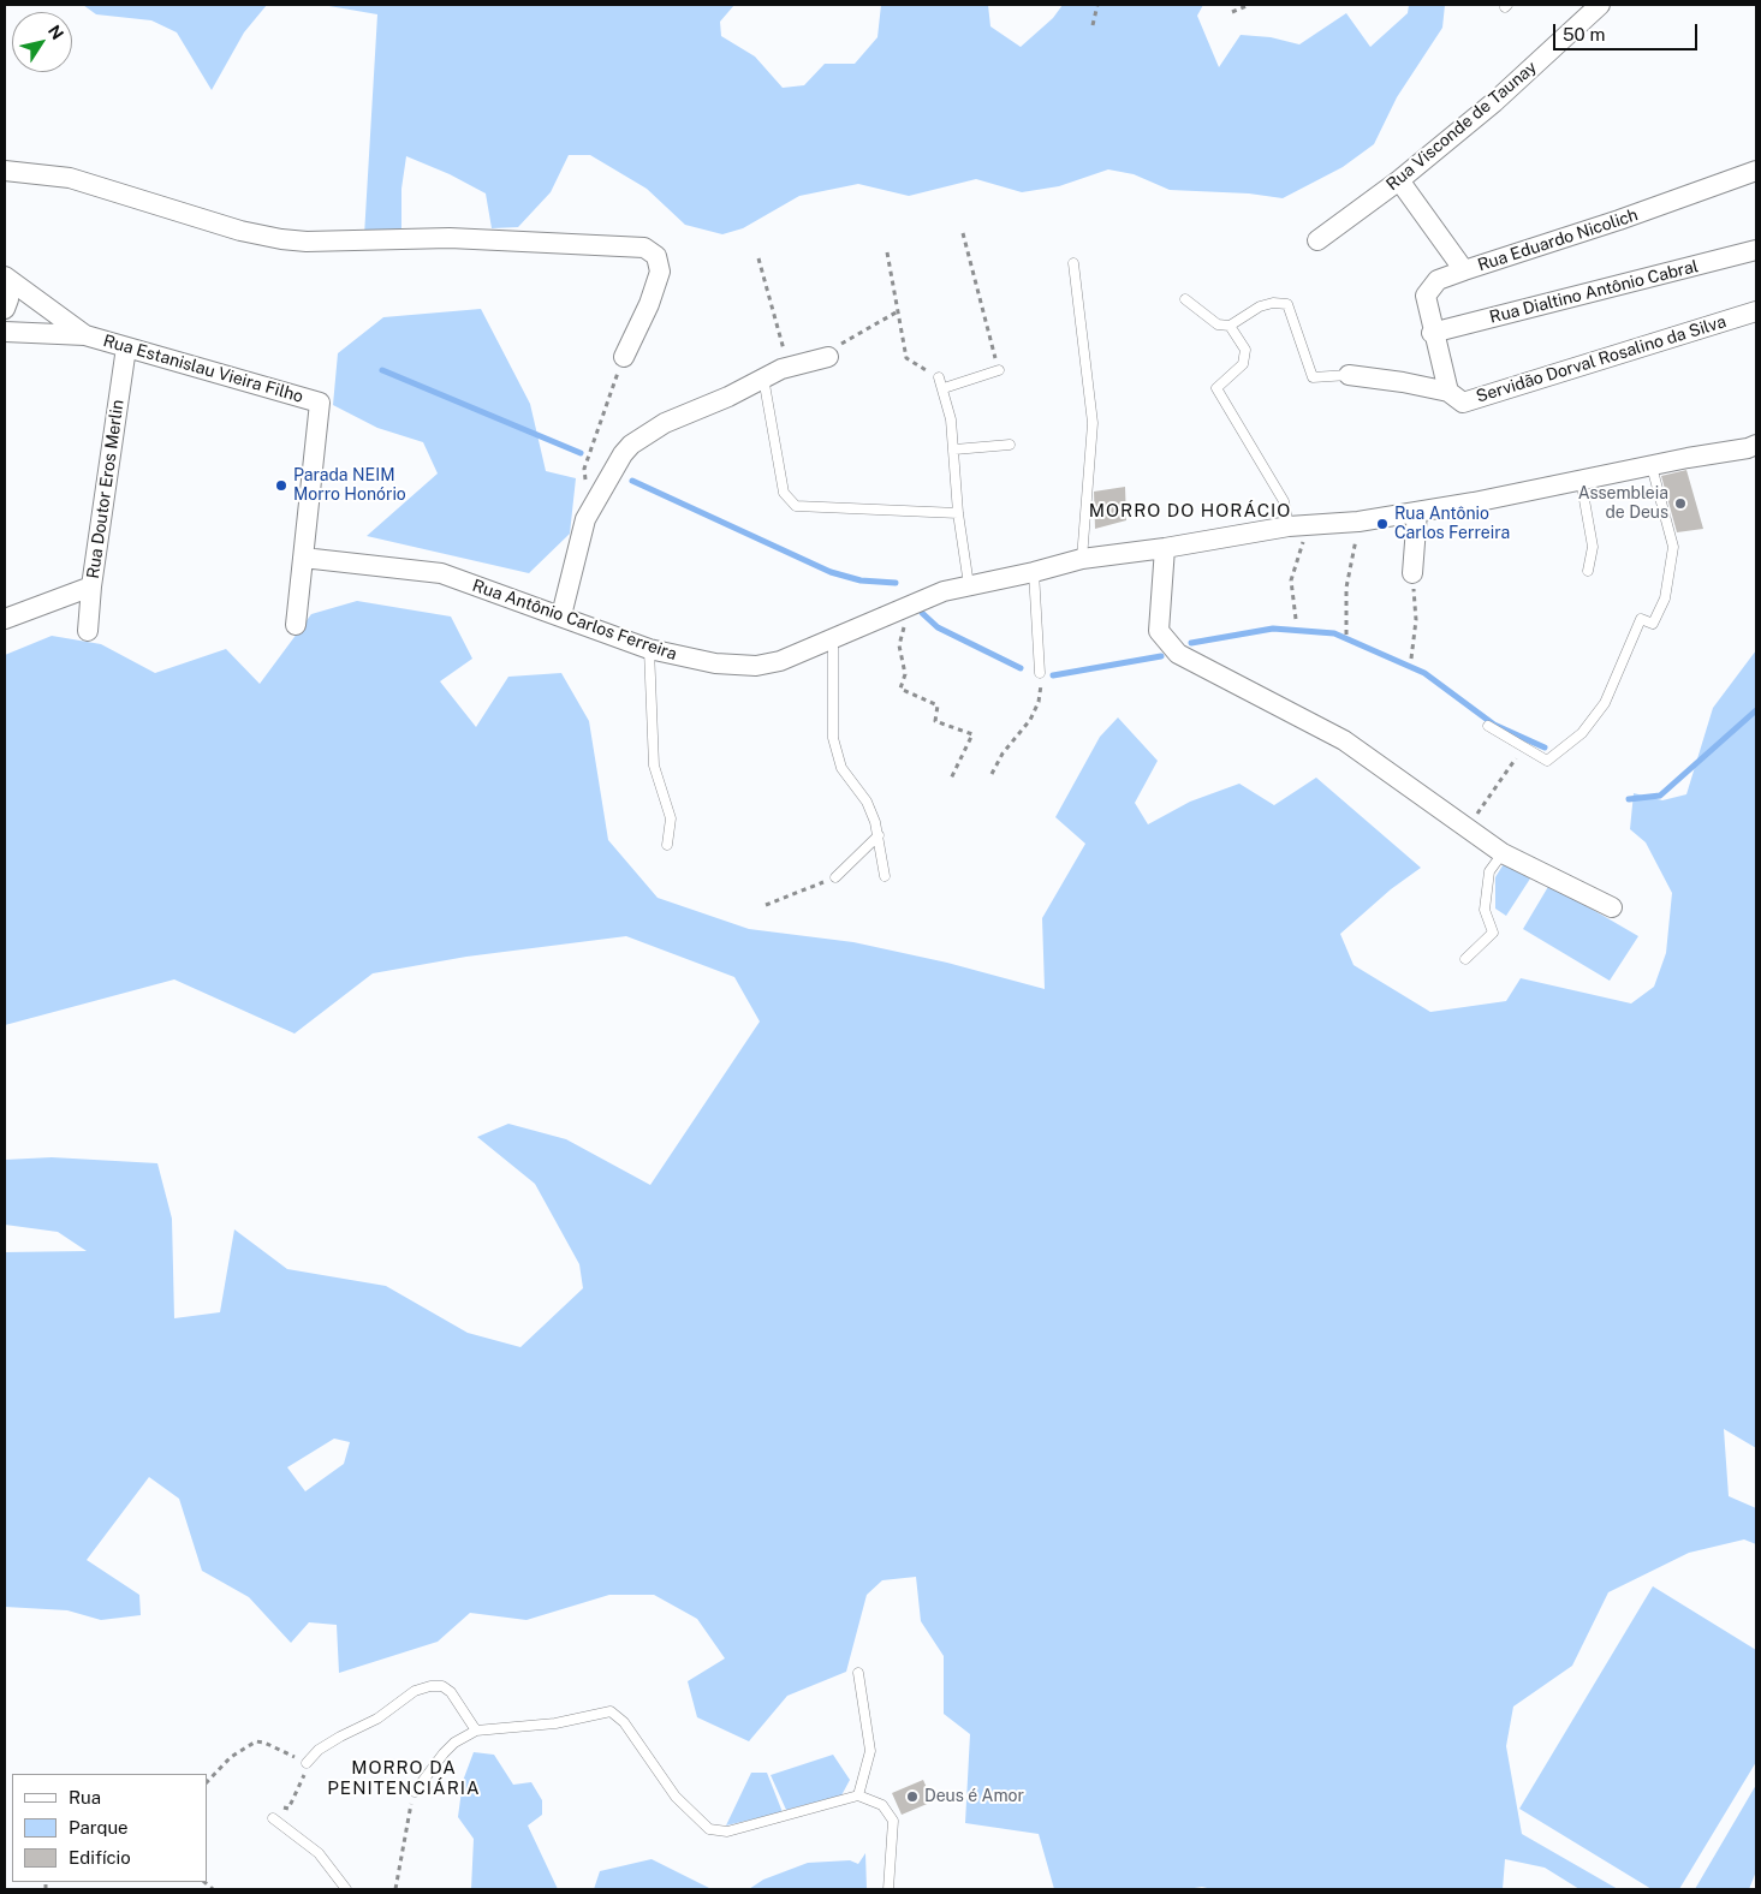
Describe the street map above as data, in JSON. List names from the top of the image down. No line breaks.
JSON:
{"streets":{"street":["Rua Visconde de Taunay","Rua Eduardo Nicolich","Rua Dialtino Antônio Cabral","Servidão Dorval Rosalino da Silva","Rua Estanislau Vieira Filho","Rua Doutor Eros Merlin","Rua Antônio Carlos Ferreira"]},"crossings":[["Rua Visconde de Taunay","Rua Eduardo Nicolich"],["Rua Estanislau Vieira Filho","Rua Doutor Eros Merlin"],["Rua Estanislau Vieira Filho","Rua Antônio Carlos Ferreira"]],"districts":["MORRO DO HORÁCIO","MORRO DA PENITENCIÁRIA"],"places":["Parada NEIM Morro Honório","Assembleia de Deus","Rua Antônio Carlos Ferreira","Deus é Amor"],"legend":["Rua","Parque","Edifício"],"scale_bar":"50 m","north":"top right"}
